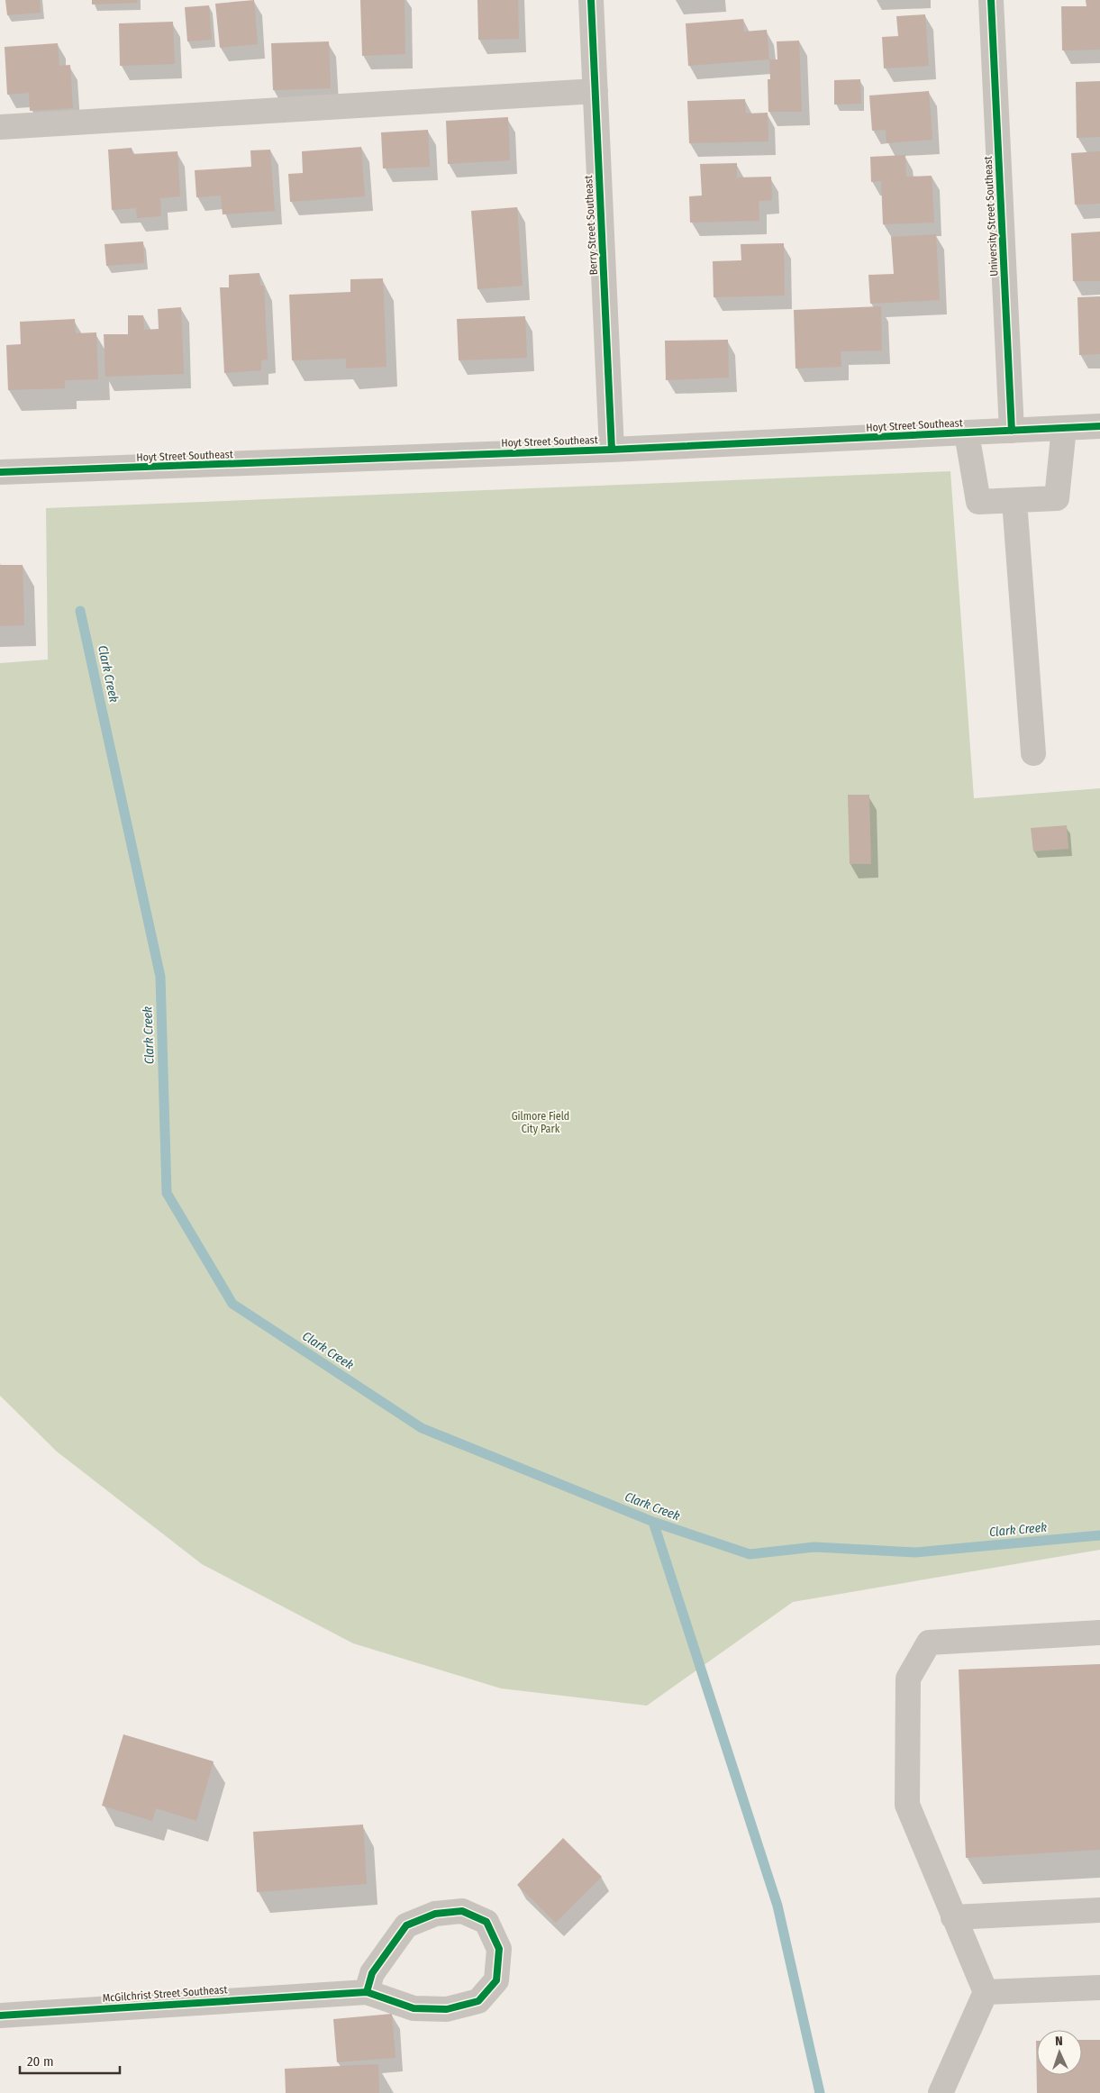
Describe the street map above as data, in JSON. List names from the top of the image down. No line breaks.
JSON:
{"streets":{"street":["University Street Southeast","Berry Street Southeast","Hoyt Street Southeast","McGilchrist Street Southeast"]},"crossings":[["University Street Southeast","Hoyt Street Southeast"],["Berry Street Southeast","Hoyt Street Southeast"]],"water":["Clark Creek"],"parks":["Gilmore Field City Park"],"scale_bar":"20 m","north":"top"}
